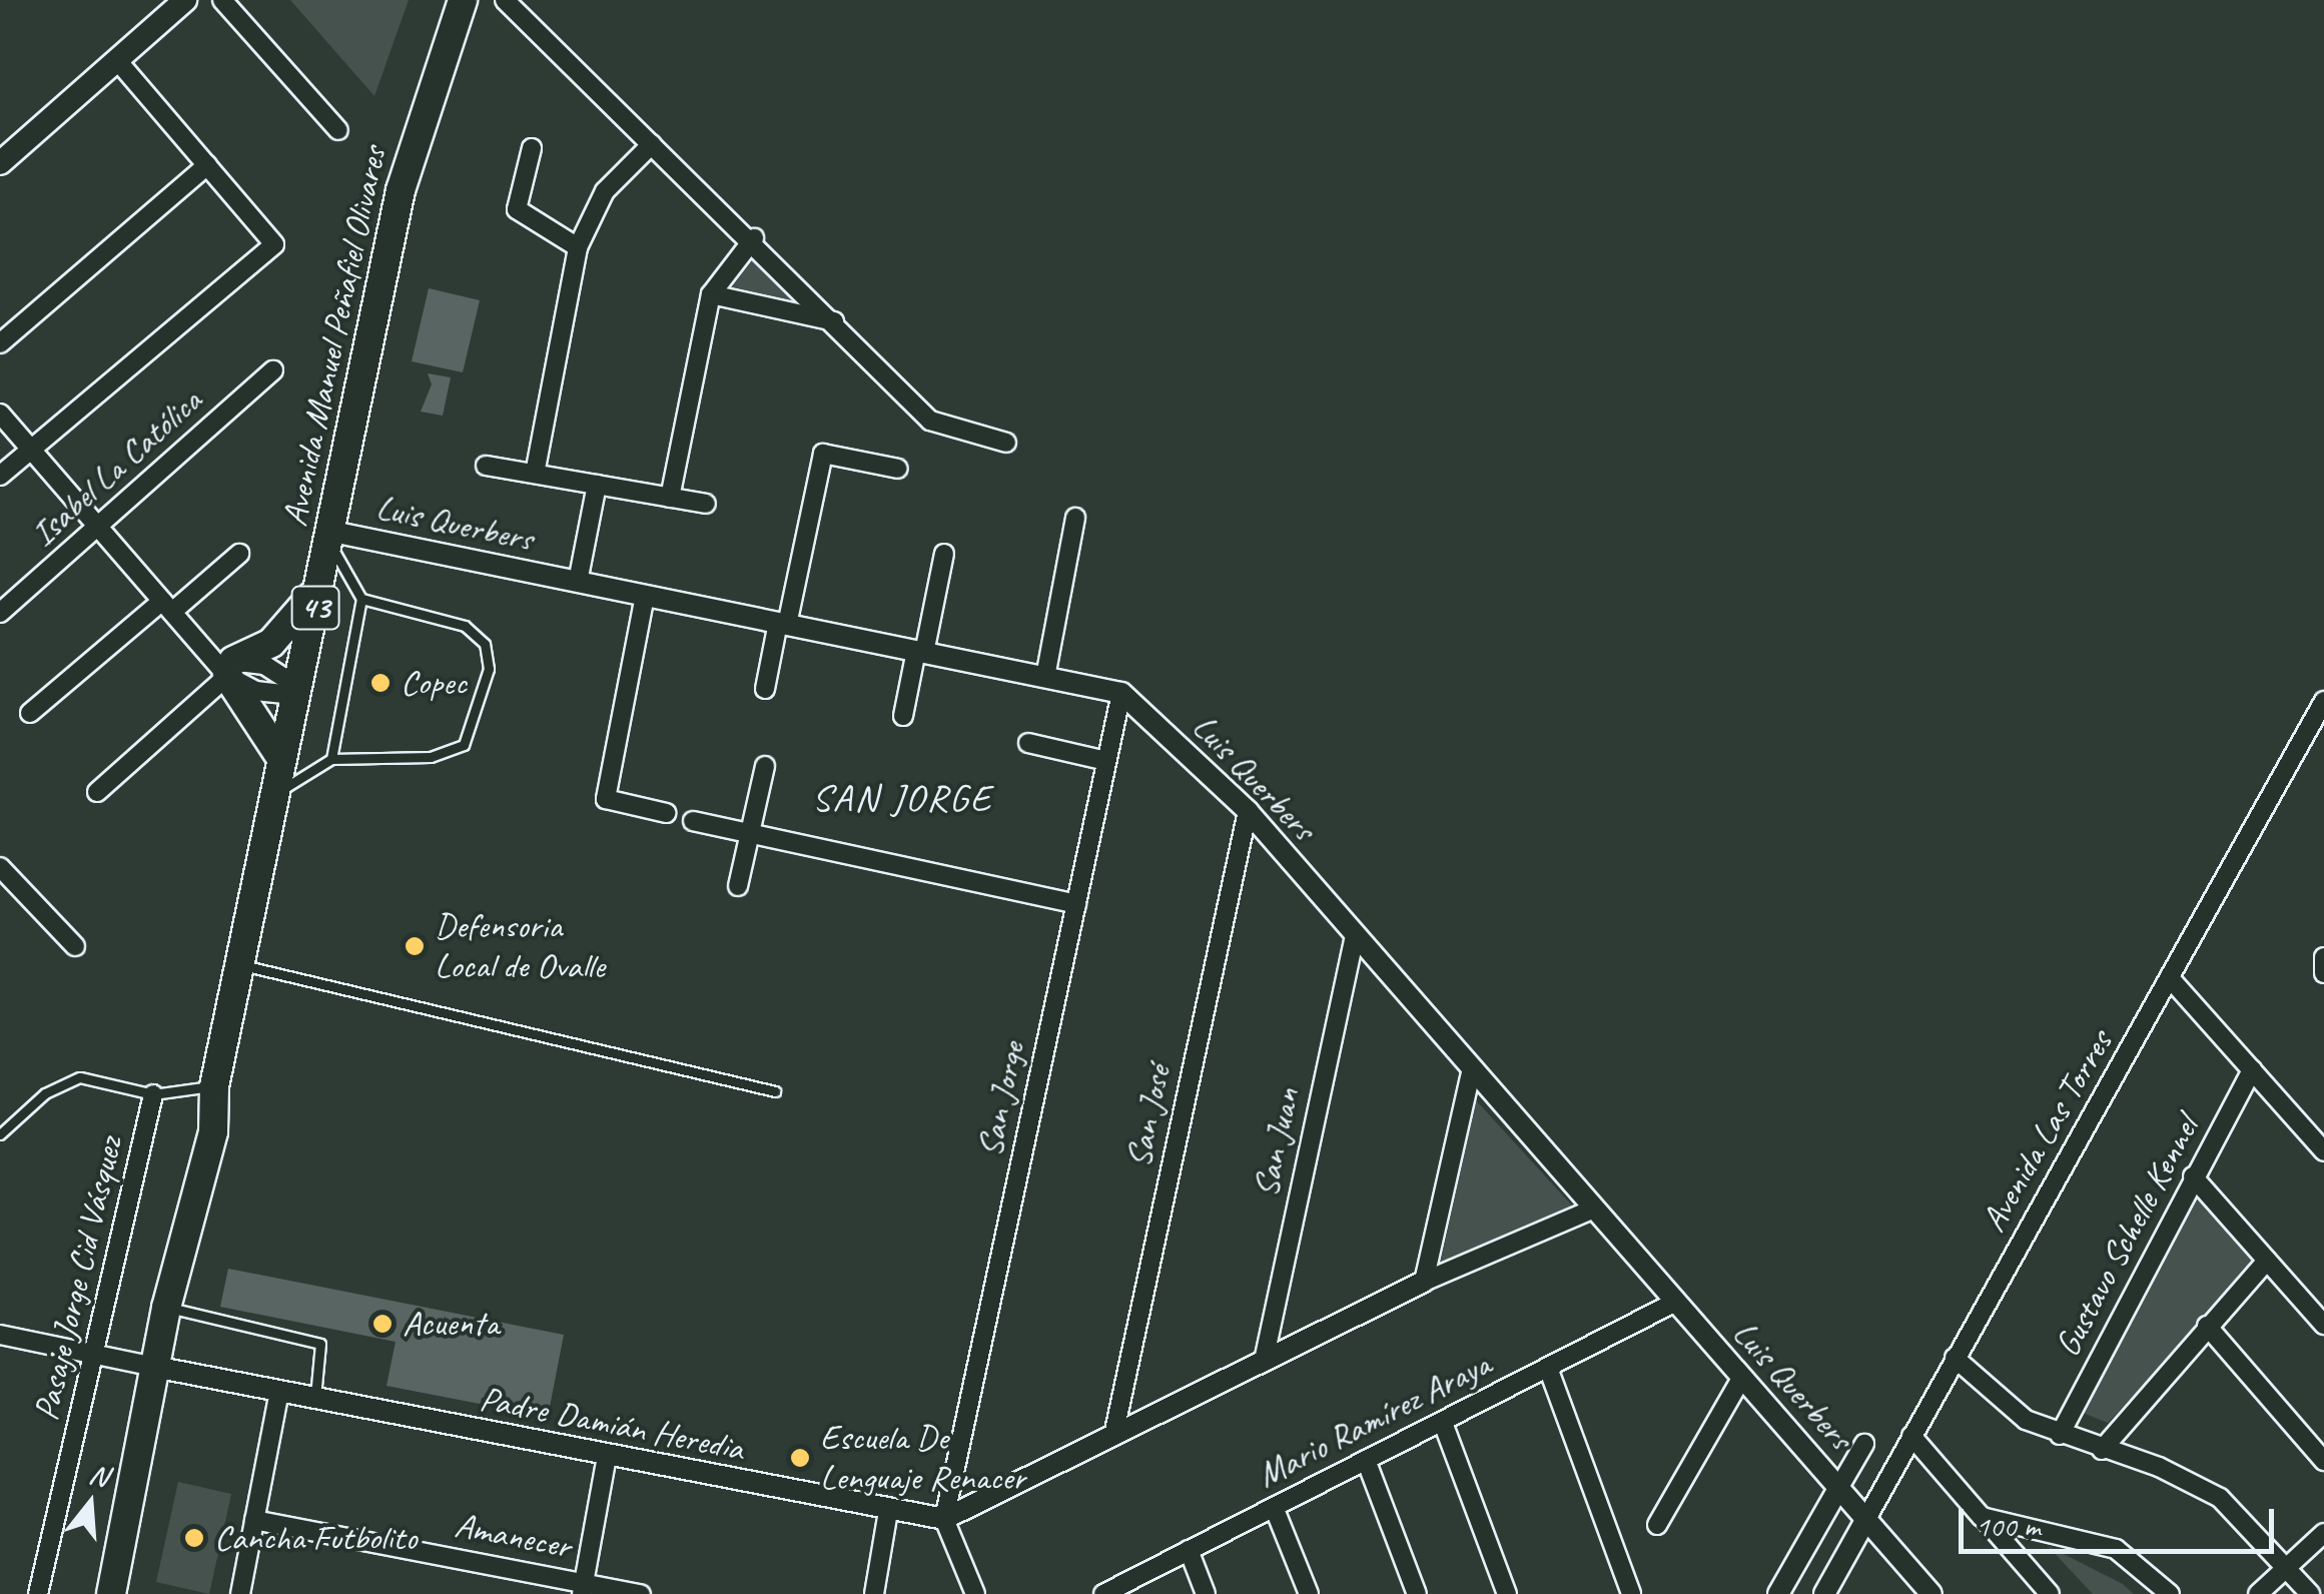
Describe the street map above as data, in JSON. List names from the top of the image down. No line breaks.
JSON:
{"streets":{"main road":["Avenida Manuel Peñafiel Olivares","43"],"street":["Isabel La Católica","Luis Querbers","San Jorge","San José","Avenida Las Torres","San Juan","Gustavo Schelle Kennel","Pasaje Jorge Cid Vásquez","Mario Ramírez Araya","Padre Damián Heredia","Amanecer"]},"crossings":[["Avenida Manuel Peñafiel Olivares","Luis Querbers"],["Avenida Manuel Peñafiel Olivares","Padre Damián Heredia"],["Luis Querbers","San Jorge"],["Luis Querbers","San José"],["Luis Querbers","Avenida Las Torres"],["Luis Querbers","San Juan"],["Luis Querbers","Mario Ramírez Araya"],["San Jorge","Padre Damián Heredia"]],"districts":["SAN JORGE"],"places":["Copec","Defensoria Local de Ovalle","Acuenta","Escuela De Lenguaje Renacer","Cancha Futbolito"],"scale_bar":"100 m","north":"top"}
